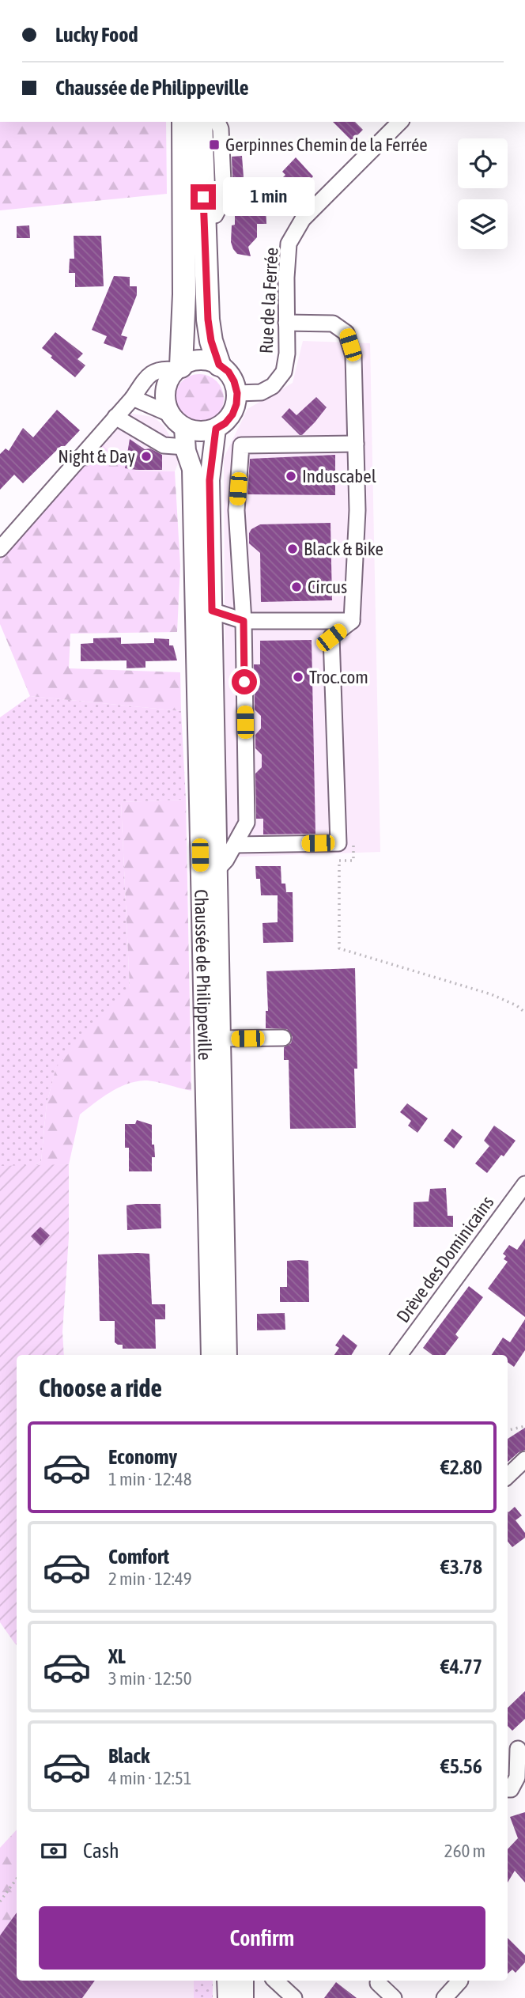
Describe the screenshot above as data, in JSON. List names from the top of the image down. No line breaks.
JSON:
{"streets":{"main road":["Chaussée de Philippeville"],"street":["Rue de la Ferrée","Drève des Dominicains"]},"crossings":[["Rue de la Ferrée","Chaussée de Philippeville"]],"places":{"transit":["Gerpinnes Chemin de la Ferrée"],"other":["Night & Day","Induscabel","Black & Bike","Circus","Troc.com"]},"page":{"banner":["Lucky Food","Chaussée de Philippeville"],"bubble":"1 min","heading":"Choose a ride","list":[{"name":"Economy","note":"1 min · 12:48","value":"€2.80"},{"name":"Comfort","note":"2 min · 12:49","value":"€3.78"},{"name":"XL","note":"3 min · 12:50","value":"€4.77"},{"name":"Black","note":"4 min · 12:51","value":"€5.56"}],"pay":["Cash","260 m"],"buttons":"Confirm"}}
